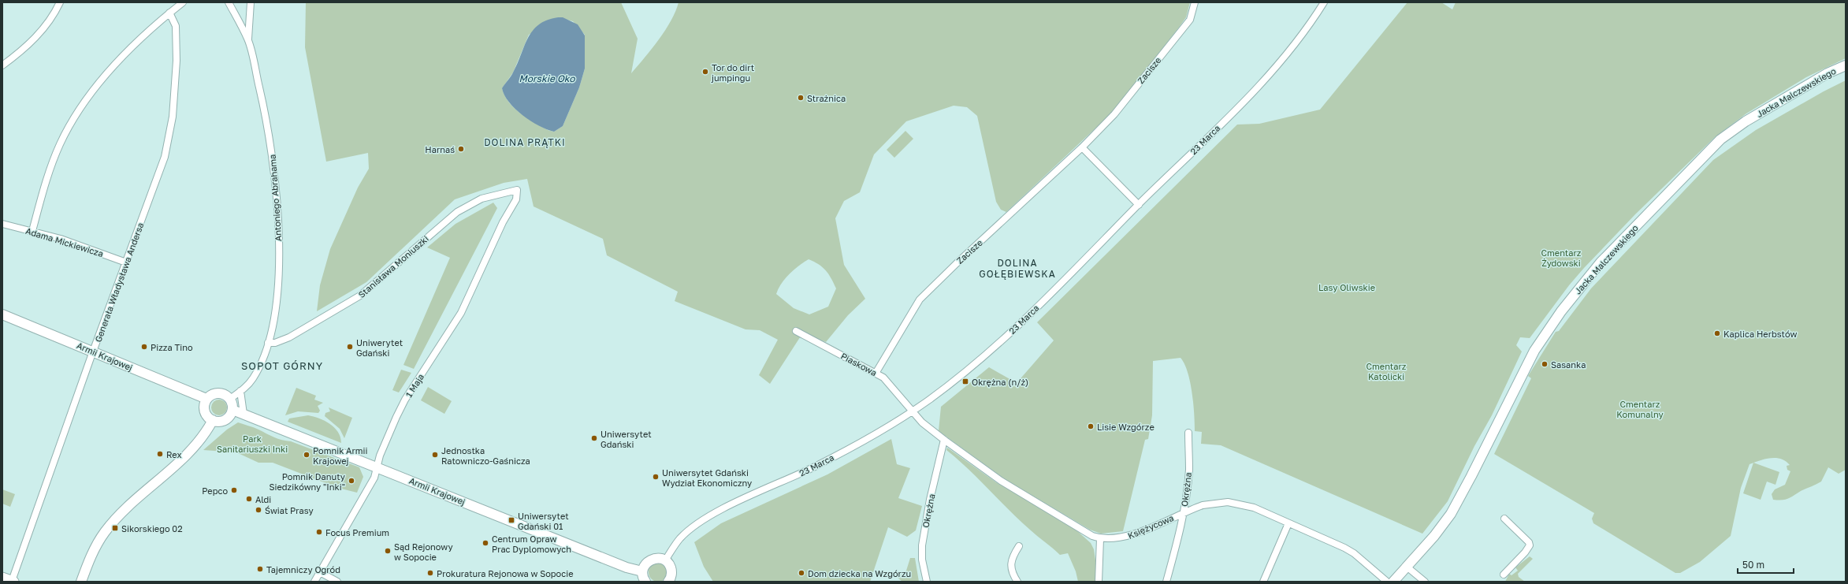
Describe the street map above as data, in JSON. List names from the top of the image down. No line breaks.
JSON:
{"streets":{"street":["Zacisze","Jacka Malczewskiego","23 Marca","Antoniego Abrahama","Adama Mickiewicza","Stanisława Moniuszki","Generała Władysława Andersa","Armii Krajowej","Piaskowa","1 Maja","Okrężna","Księżycowa"]},"crossings":[["Zacisze","Piaskowa"],["23 Marca","Piaskowa"],["23 Marca","Księżycowa"],["Antoniego Abrahama","Stanisława Moniuszki"],["Antoniego Abrahama","Armii Krajowej"],["Adama Mickiewicza","Generała Władysława Andersa"],["Stanisława Moniuszki","1 Maja"],["Generała Władysława Andersa","Armii Krajowej"],["Armii Krajowej","1 Maja"],["Piaskowa","Księżycowa"],["Okrężna","Księżycowa"]],"districts":["DOLINA PRĄTKI","DOLINA GOŁĘBIEWSKA","SOPOT GÓRNY"],"water":["Morskie Oko"],"parks":["Cmentarz Żydowski","Lasy Oliwskie","Cmentarz Katolicki","Cmentarz Komunalny","Park Sanitariuszki Inki"],"places":{"other":["Tor do dirt jumpingu","Strażnica","Harnaś","Kaplica Herbstów","Pizza Tino","Uniwerytet Gdański","Sasanka","Lisie Wzgórze","Uniwersytet Gdański","Rex","Pomnik Armii Krajowej","Jednostka Ratowniczo-Gaśnicza","Uniwersytet Gdański Wydział Ekonomiczny","Pomnik Danuty Siedzikówny \"Inki\"","Pepco","Aldi","Świat Prasy","Focus Premium","Centrum Opraw Prac Dyplomowych","Sąd Rejonowy w Sopocie","Tajemniczy Ogród","Prokuratura Rejonowa w Sopocie","Dom dziecka na Wzgórzu"],"transit":["Okrężna (n/ż)","Uniwersytet Gdański 01","Sikorskiego 02"]},"scale_bar":"50 m"}
